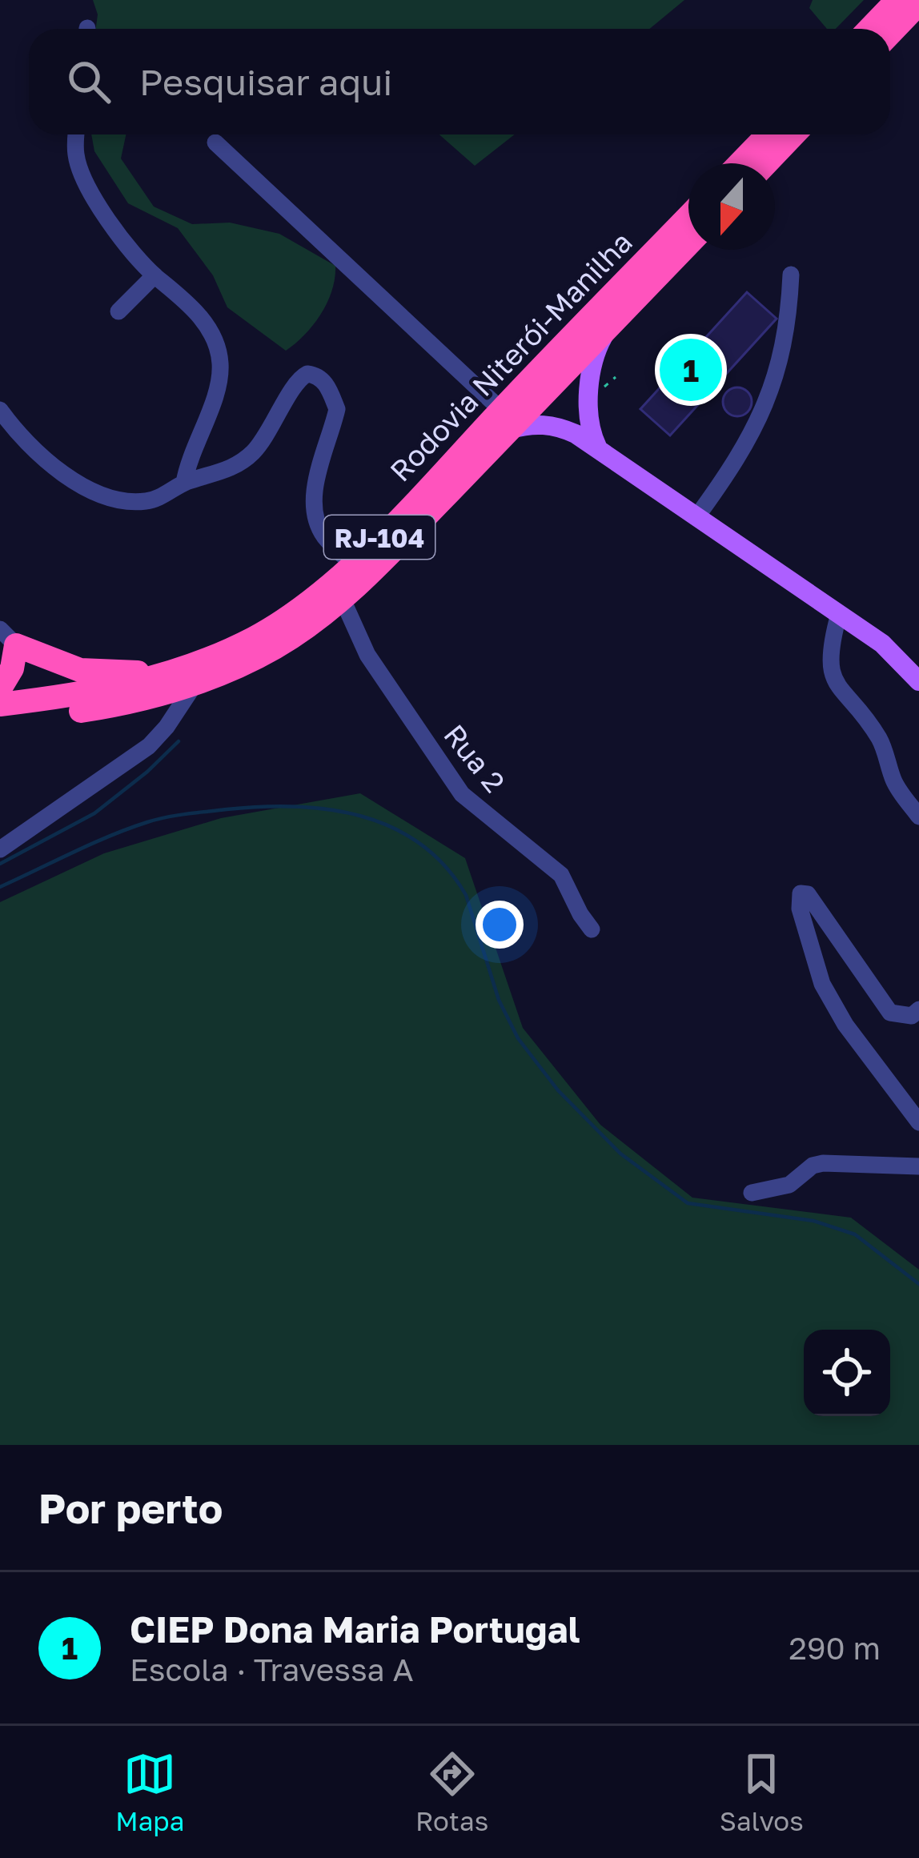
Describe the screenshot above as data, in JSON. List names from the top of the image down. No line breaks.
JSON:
{"streets":{"highway":["Rodovia Niterói-Manilha","RJ-104"],"street":["Rua 2"]},"crossings":[["Rodovia Niterói-Manilha","Rua 2"]],"north":"bottom","page":{"search":"Pesquisar aqui","pins":"1","heading":"Por perto","list":[{"mark":"1","name":"CIEP Dona Maria Portugal","note":"Escola · Travessa A","value":"290 m"}],"nav":["Mapa","Rotas","Salvos"]}}
